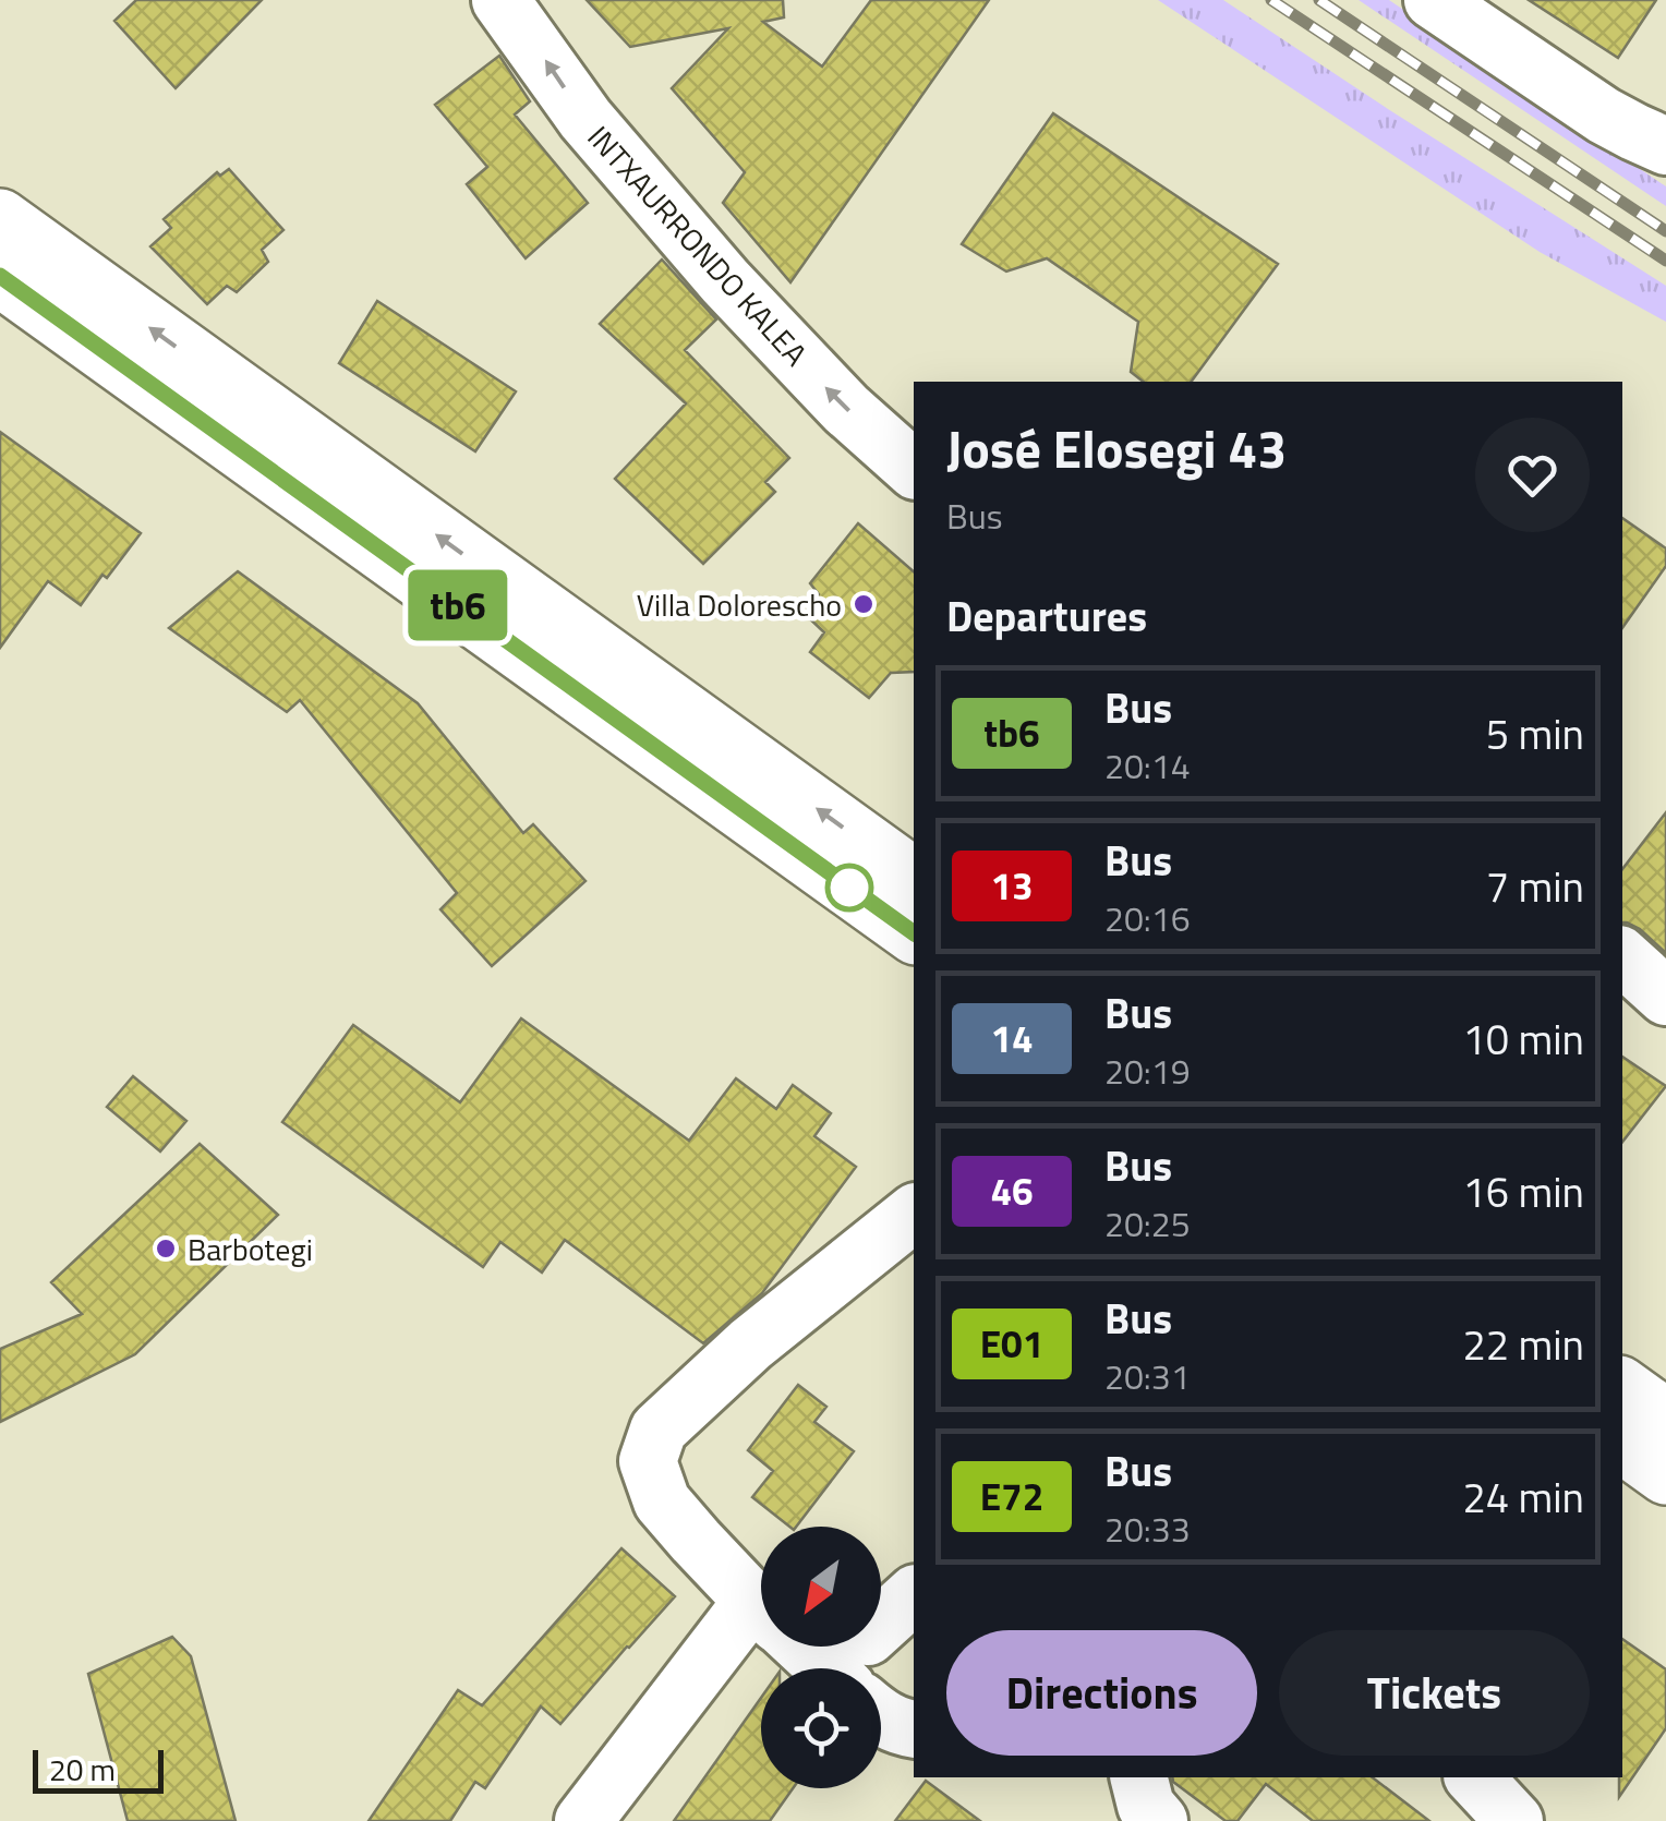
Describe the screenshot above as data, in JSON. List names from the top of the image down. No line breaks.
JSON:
{"streets":{"street":["INTXAURRONDO KALEA"]},"one_way":["INTXAURRONDO KALEA"],"places":["Villa Dolorescho","Barbotegi"],"lines":["bus line tb6"],"scale_bar":"20 m","north":"bottom left","page":{"on_map":"tb6","heading":[["José Elosegi 43","Bus"],"Departures"],"list":[{"mark":"tb6","name":"Bus","note":"20:14","value":"5 min"},{"mark":"13","name":"Bus","note":"20:16","value":"7 min"},{"mark":"14","name":"Bus","note":"20:19","value":"10 min"},{"mark":"46","name":"Bus","note":"20:25","value":"16 min"},{"mark":"E01","name":"Bus","note":"20:31","value":"22 min"},{"mark":"E72","name":"Bus","note":"20:33","value":"24 min"}],"buttons":["Directions","Tickets"],"scale":"20 m"}}
